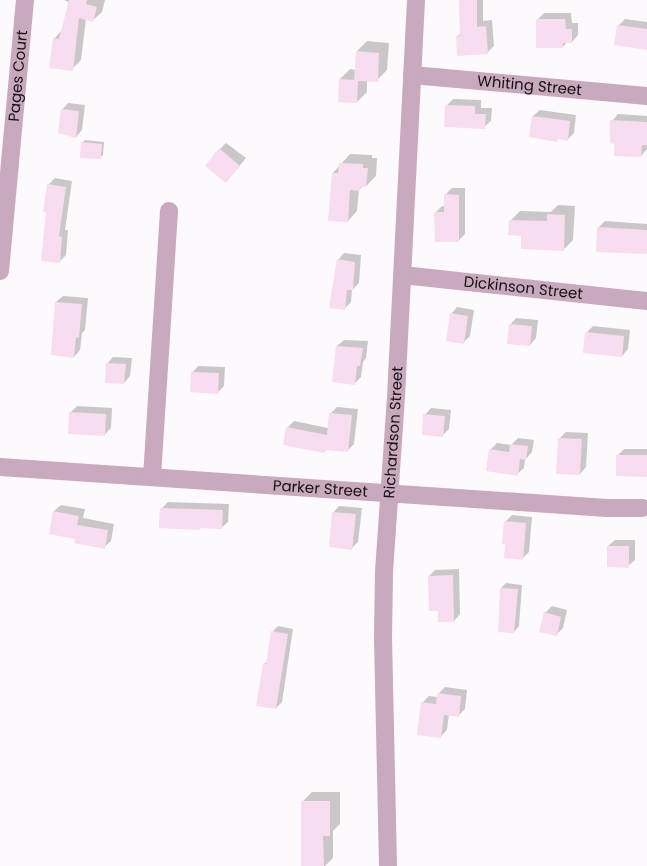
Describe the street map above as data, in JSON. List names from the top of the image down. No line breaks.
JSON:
{"streets":{"street":["Pages Court","Whiting Street","Dickinson Street","Richardson Street","Parker Street"]},"crossings":[["Whiting Street","Richardson Street"],["Dickinson Street","Richardson Street"],["Richardson Street","Parker Street"]]}
